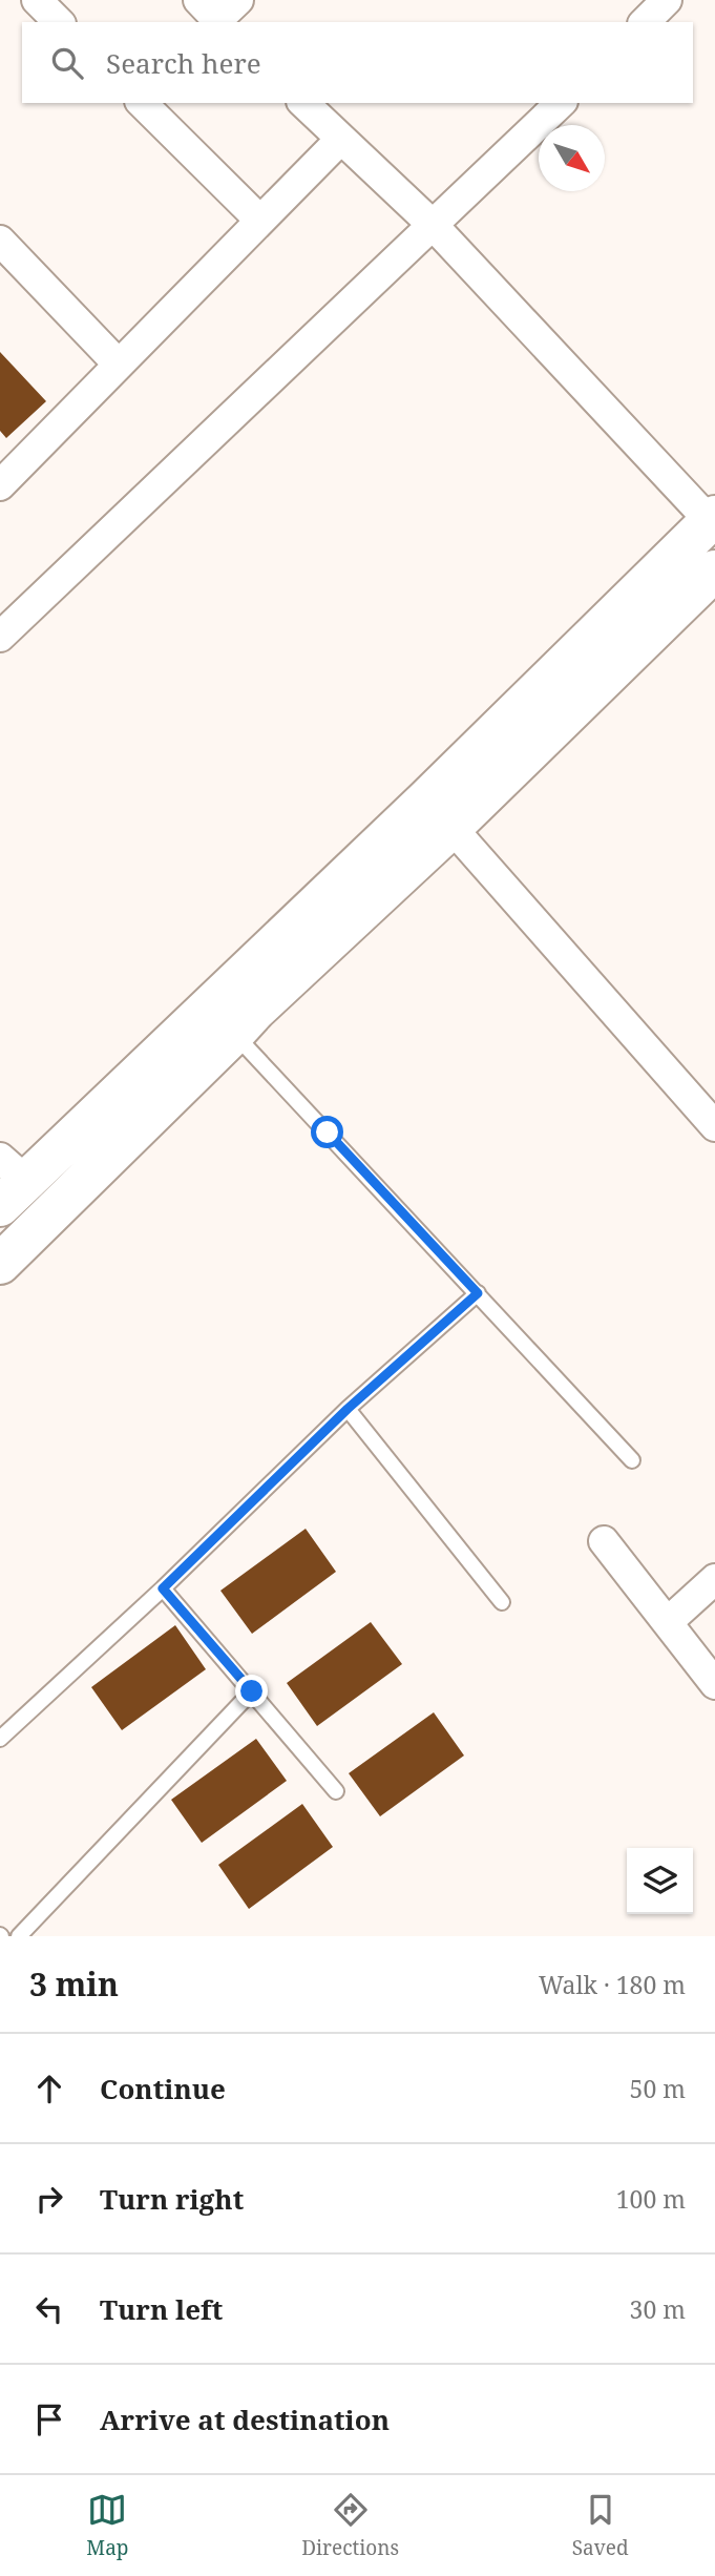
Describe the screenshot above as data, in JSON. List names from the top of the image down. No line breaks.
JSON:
{"north":"bottom right","page":{"search":"Search here","heading":["3 min","Walk · 180 m"],"list":[["Continue","50 m"],["Turn right","100 m"],["Turn left","30 m"],"Arrive at destination"],"nav":["Map","Directions","Saved"]}}
